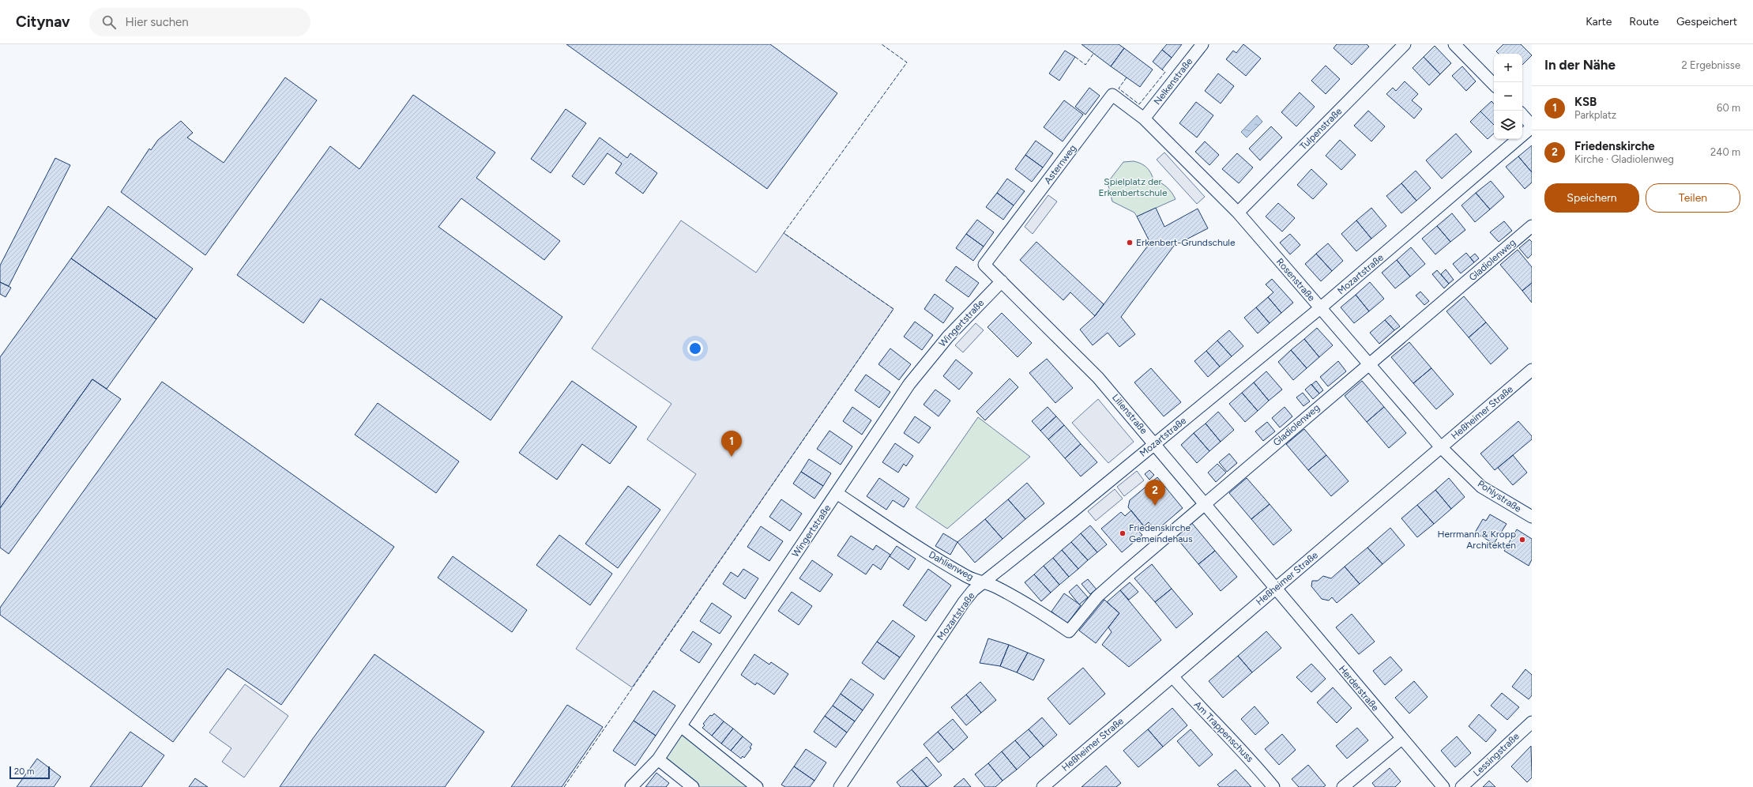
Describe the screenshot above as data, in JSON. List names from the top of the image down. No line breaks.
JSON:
{"streets":{"street":["Nelkenstraße","Tulpenstraße","Asternweg","Gladiolenweg","Mozartstraße","Rosenstraße","Wingertstraße","Heßheimer Straße","Lilienstraße","Pohlystraße","Dahlienweg","Herderstraße","Am Trappenschuss","Lessingstraße"]},"crossings":[["Nelkenstraße","Asternweg"],["Nelkenstraße","Rosenstraße"],["Tulpenstraße","Rosenstraße"],["Asternweg","Rosenstraße"],["Asternweg","Lilienstraße"],["Gladiolenweg","Rosenstraße"],["Gladiolenweg","Lilienstraße"],["Gladiolenweg","Dahlienweg"],["Mozartstraße","Rosenstraße"],["Mozartstraße","Lilienstraße"],["Mozartstraße","Dahlienweg"],["Rosenstraße","Heßheimer Straße"],["Rosenstraße","Pohlystraße"],["Wingertstraße","Lilienstraße"],["Wingertstraße","Dahlienweg"],["Heßheimer Straße","Lilienstraße"],["Heßheimer Straße","Pohlystraße"],["Heßheimer Straße","Herderstraße"],["Heßheimer Straße","Am Trappenschuss"],["Lilienstraße","Herderstraße"]],"parks":["Spielplatz der Erkenbertschule"],"places":["Erkenbert-Grundschule","Friedenskirche Gemeindehaus","Herrmann & Kropp Architekten"],"scale_bar":"20 m","page":{"header":"Citynav","search":"Hier suchen","nav":["Karte","Route","Gespeichert"],"heading":["In der Nähe","2 Ergebnisse"],"map_buttons":["+","−"],"list":[{"mark":"1","name":"KSB","note":"Parkplatz","value":"60 m"},{"mark":"2","name":"Friedenskirche","note":"Kirche · Gladiolenweg","value":"240 m"}],"buttons":["Speichern","Teilen"],"pins":["1","2"],"scale":"20 m"}}
